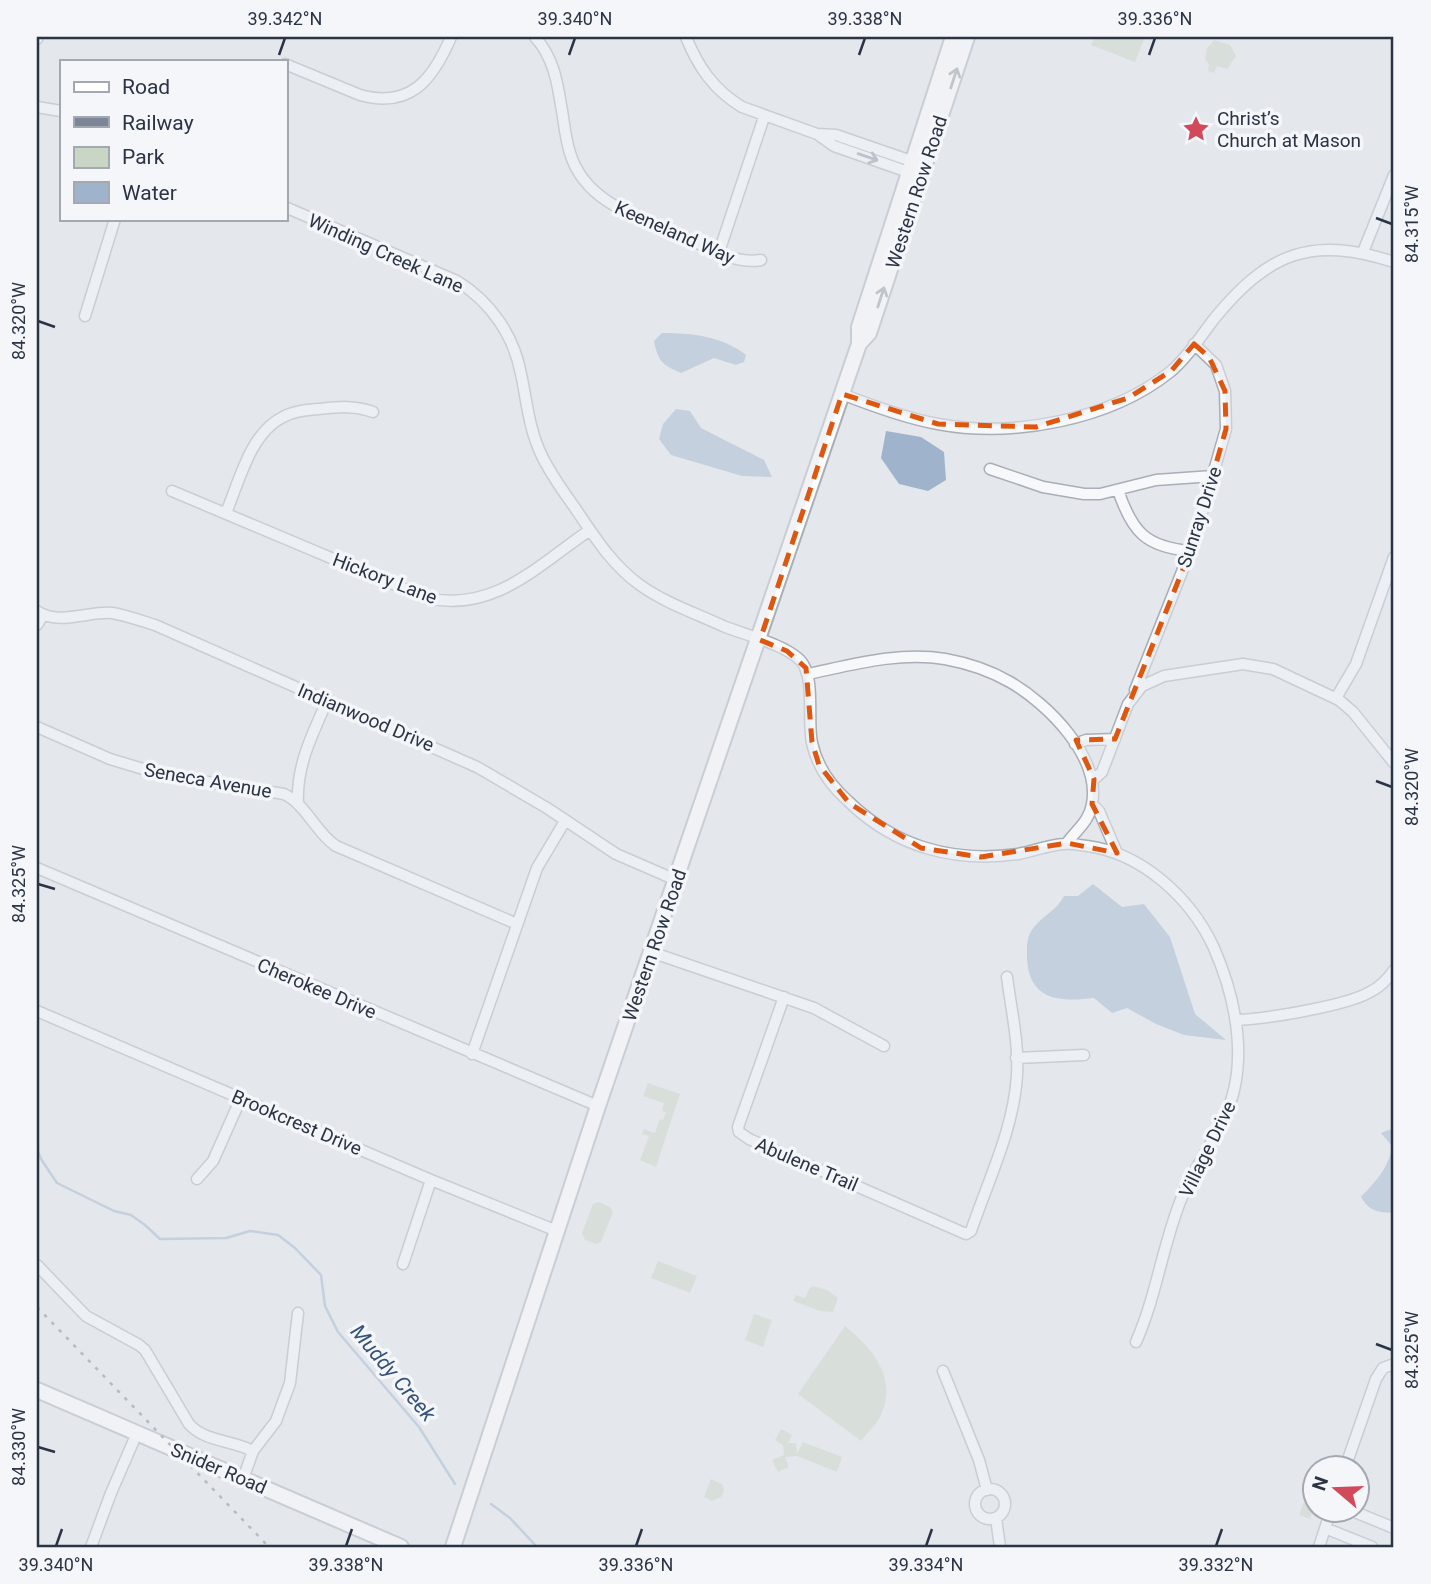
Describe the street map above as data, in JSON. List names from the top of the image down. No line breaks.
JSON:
{"streets":{"street":["Western Row Road","Keeneland Way","Winding Creek Lane","Sunray Drive","Hickory Lane","Indianwood Drive","Seneca Avenue","Cherokee Drive","Brookcrest Drive","Village Drive","Abulene Trail","Snider Road"]},"crossings":[["Western Row Road","Winding Creek Lane"],["Western Row Road","Indianwood Drive"],["Western Row Road","Cherokee Drive"],["Western Row Road","Brookcrest Drive"],["Winding Creek Lane","Hickory Lane"],["Sunray Drive","Village Drive"]],"water":["Muddy Creek"],"places":{"place":["Christ’s Church at Mason"]},"legend":["Road","Railway","Park","Water"],"north":"left","coordinates":["39.342°N","39.340°N","39.338°N","39.336°N","84.315°W","84.320°W","84.325°W","84.330°W","39.334°N","39.332°N"]}
